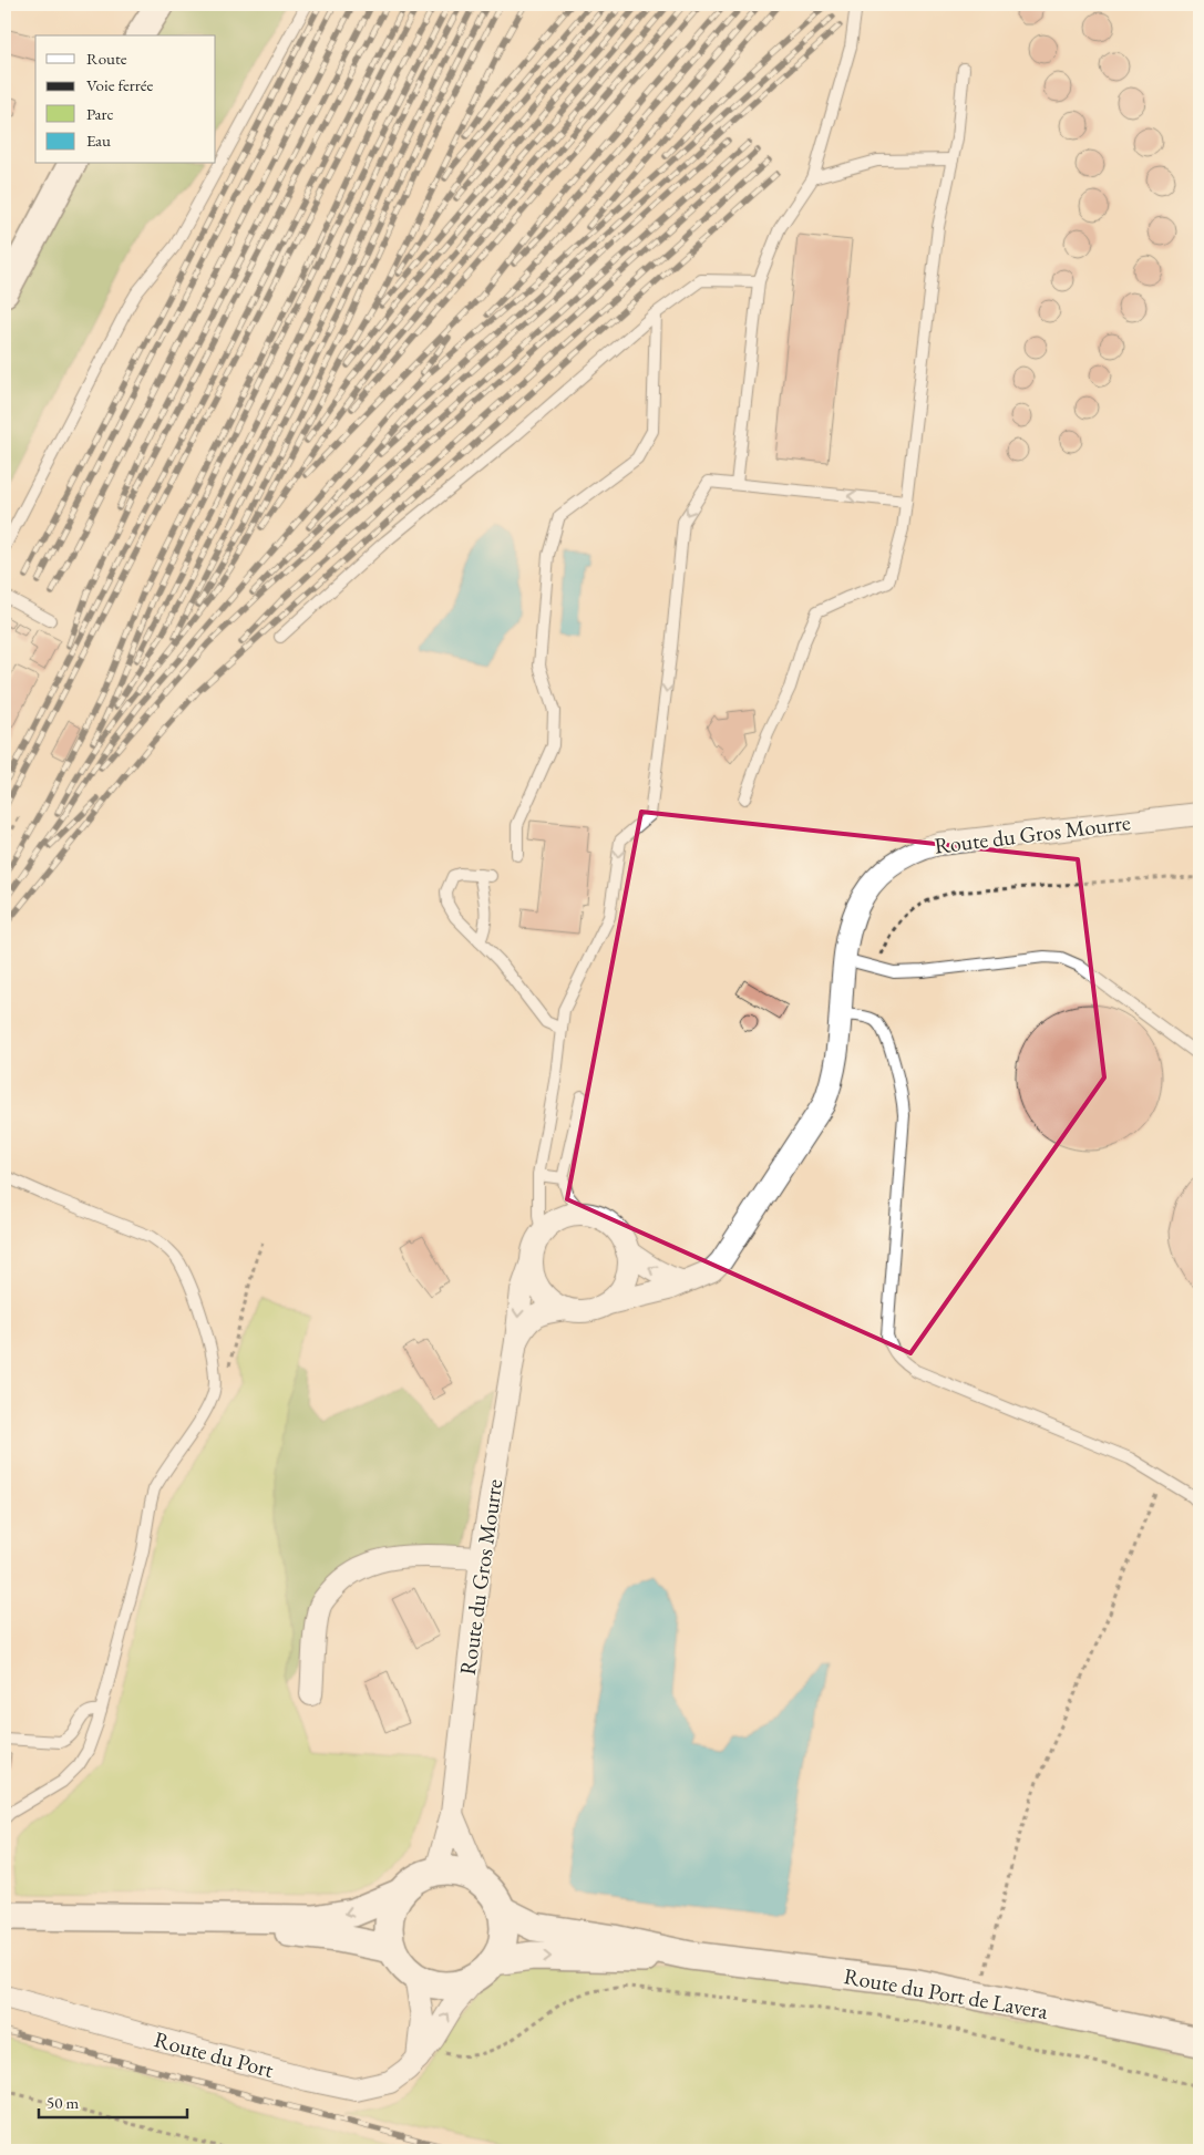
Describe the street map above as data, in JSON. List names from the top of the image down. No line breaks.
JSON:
{"streets":{"street":["Route du Gros Mourre","Route du Port de Lavera","Route du Port"]},"crossings":[["Route du Gros Mourre","Route du Port de Lavera"],["Route du Gros Mourre","Route du Port"],["Route du Port de Lavera","Route du Port"]],"legend":["Route","Voie ferrée","Parc","Eau"],"scale_bar":"50 m"}
